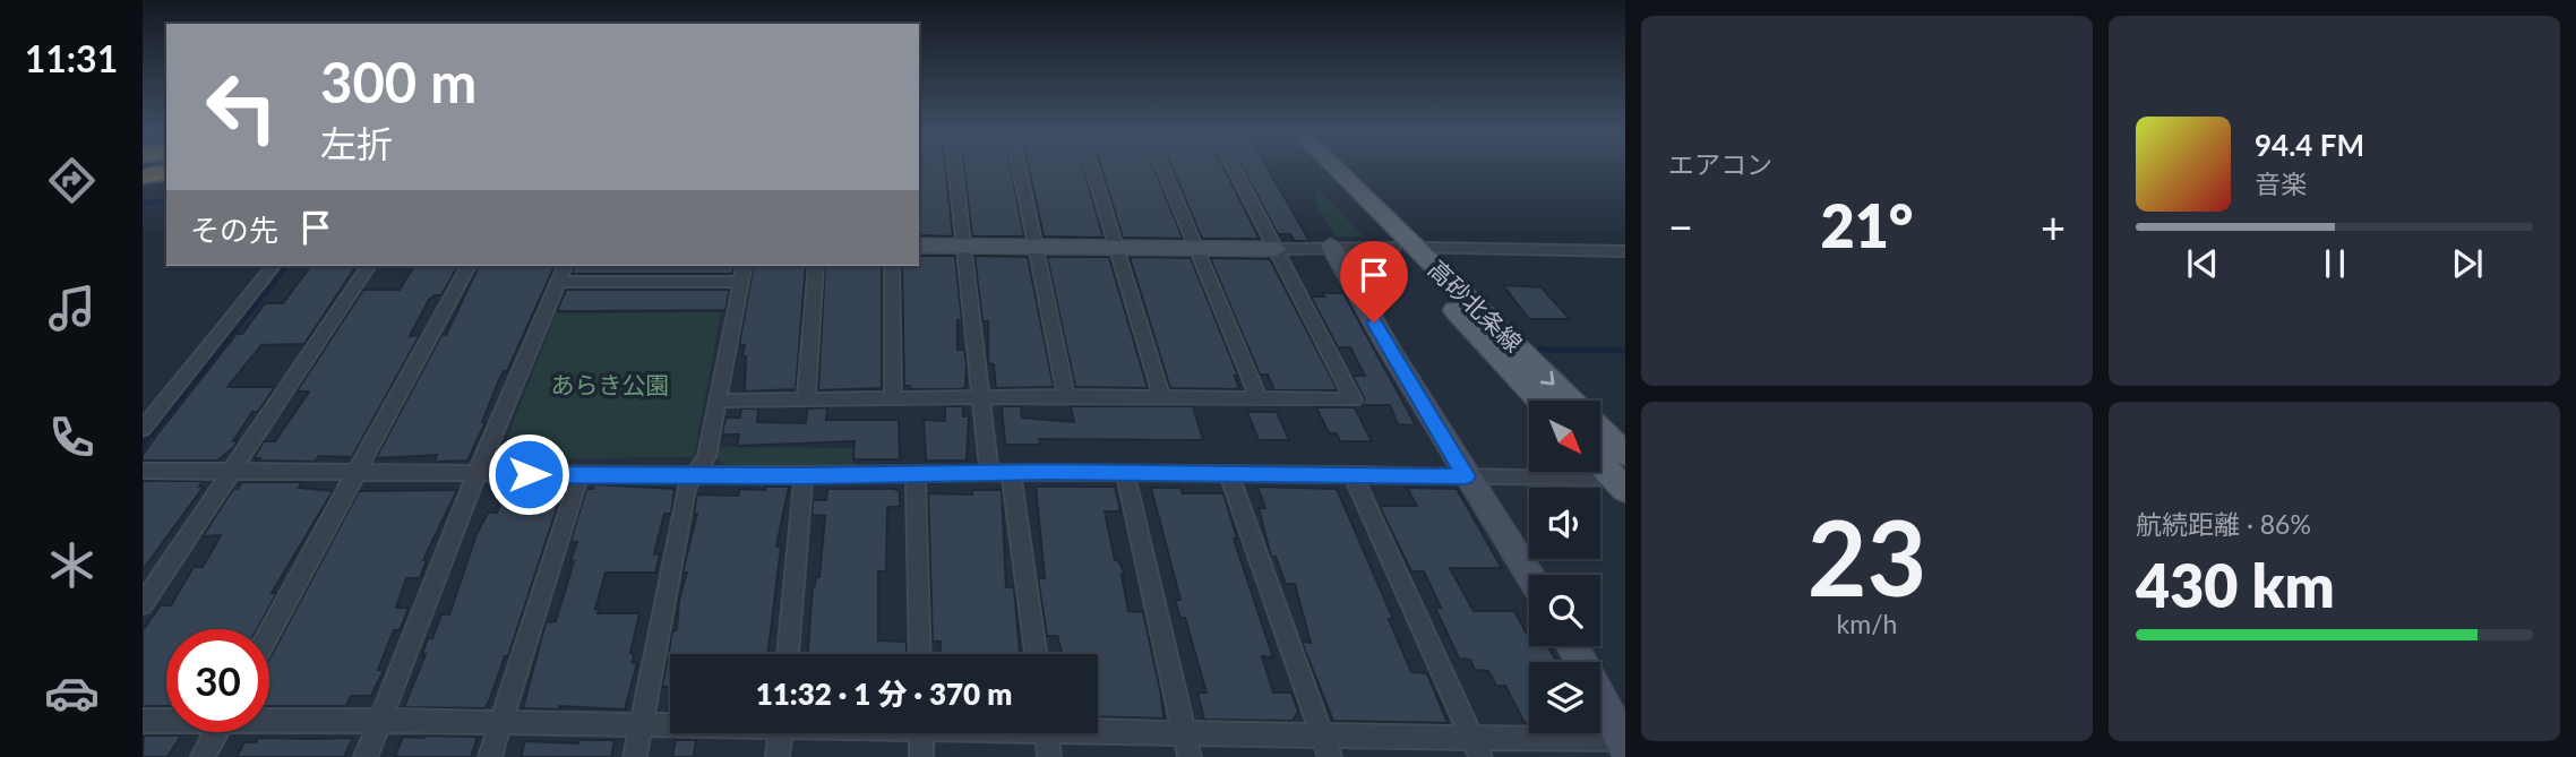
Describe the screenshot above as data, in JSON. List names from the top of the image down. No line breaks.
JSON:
{"streets":{"main road":["高砂北条線"]},"parks":["あらき公園"],"north":"bottom right","page":{"tabs":"11:31","tile":["エアコン",["23","km/h"],["航続距離 · 86%","430 km"]],"turn":["300 m","左折"],"song":["94.4 FM","音楽"],"then":"その先","heat":["−","21°","+"],"limit":"30","trip":"11:32 · 1 分 · 370 m"}}
